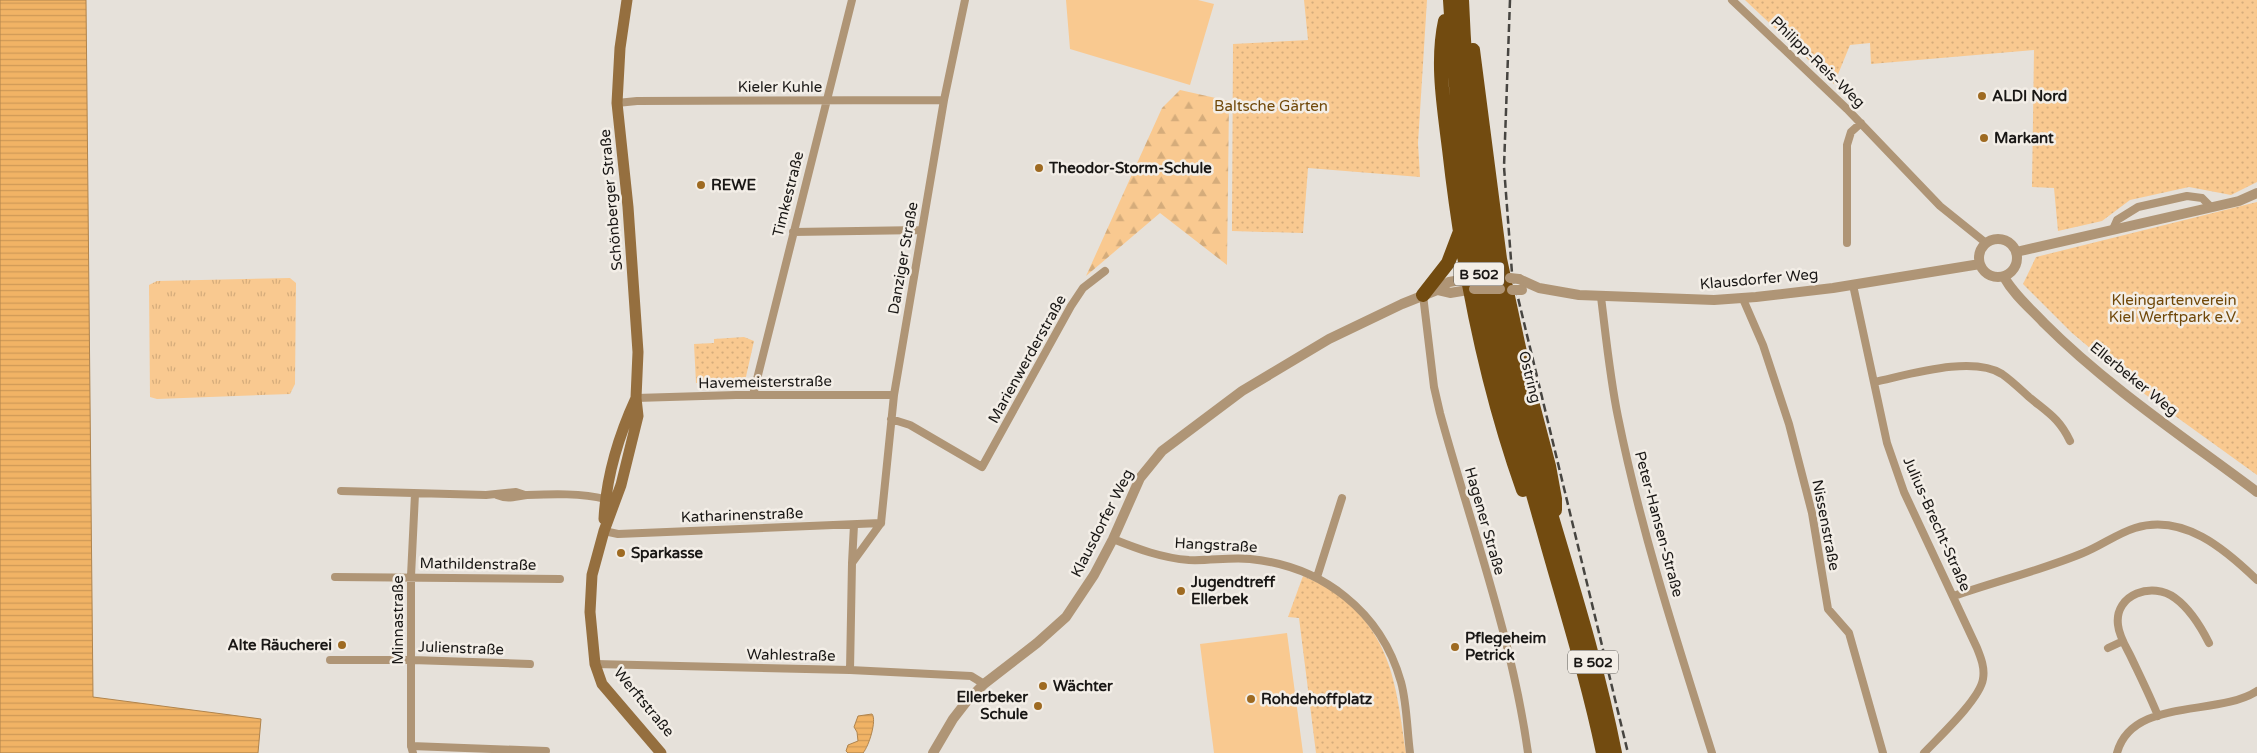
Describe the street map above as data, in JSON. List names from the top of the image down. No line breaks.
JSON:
{"streets":{"highway":["B 502","Ostring"],"main road":["Schönberger Straße","Werftstraße"],"street":["Philipp-Reis-Weg","Kieler Kuhle","Timkestraße","Danziger Straße","Klausdorfer Weg","Marienwerderstraße","Ellerbeker Weg","Havemeisterstraße","Katharinenstraße","Hagener Straße","Peter-Hansen-Straße","Julius-Brecht-Straße","Nissenstraße","Hangstraße","Mathildenstraße","Minnastraße","Julienstraße","Wahlestraße"]},"crossings":[["Philipp-Reis-Weg","Klausdorfer Weg"],["Philipp-Reis-Weg","Ellerbeker Weg"],["Kieler Kuhle","Timkestraße"],["Kieler Kuhle","Schönberger Straße"],["Kieler Kuhle","Danziger Straße"],["Timkestraße","Havemeisterstraße"],["Schönberger Straße","Havemeisterstraße"],["Schönberger Straße","Katharinenstraße"],["Schönberger Straße","Wahlestraße"],["Schönberger Straße","Werftstraße"],["Danziger Straße","Marienwerderstraße"],["Danziger Straße","Havemeisterstraße"],["Danziger Straße","Katharinenstraße"],["Klausdorfer Weg","Ellerbeker Weg"],["Klausdorfer Weg","Hagener Straße"],["Klausdorfer Weg","Peter-Hansen-Straße"],["Klausdorfer Weg","Julius-Brecht-Straße"],["Klausdorfer Weg","Nissenstraße"],["Klausdorfer Weg","Hangstraße"],["Klausdorfer Weg","Wahlestraße"],["Mathildenstraße","Minnastraße"],["Minnastraße","Julienstraße"],["Wahlestraße","Werftstraße"]],"parks":["Baltsche Gärten","Kleingartenverein Kiel Werftpark e.V."],"places":["ALDI Nord","Markant","Theodor-Storm-Schule","REWE","Sparkasse","Jugendtreff Ellerbek","Alte Räucherei","Pflegeheim Petrick","Wächter","Rohdehoffplatz","Ellerbeker Schule"]}
